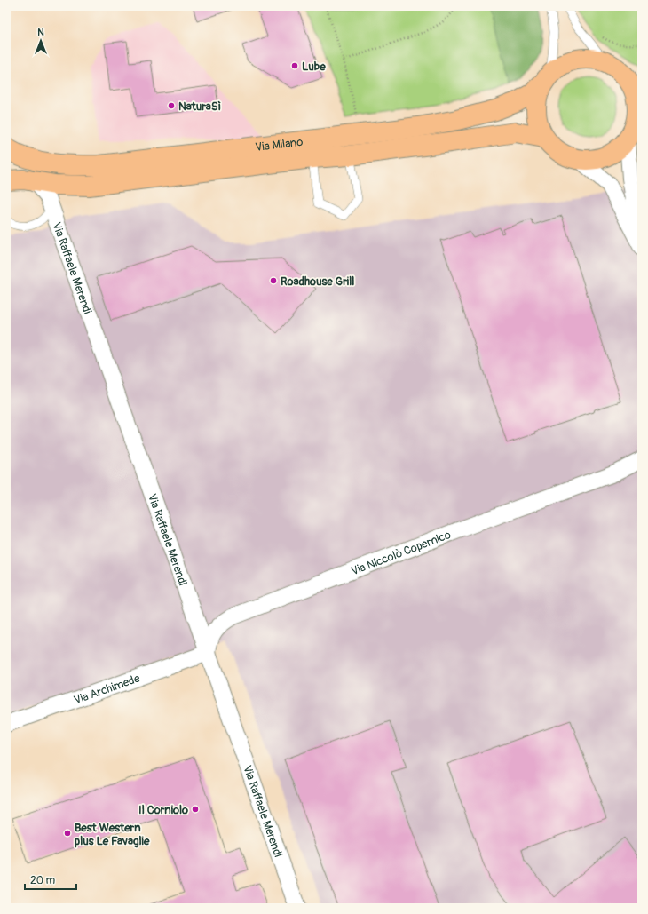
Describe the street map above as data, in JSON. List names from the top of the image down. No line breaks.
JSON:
{"streets":{"main road":["Via Milano"],"street":["Via Raffaele Merendi","Via Niccolò Copernico","Via Archimede"]},"crossings":[["Via Milano","Via Raffaele Merendi"],["Via Raffaele Merendi","Via Niccolò Copernico"],["Via Raffaele Merendi","Via Archimede"],["Via Niccolò Copernico","Via Archimede"]],"places":["Lube","NaturaSì","Roadhouse Grill","Il Corniolo","Best Western plus Le Favaglie"],"scale_bar":"20 m","north":"top"}
